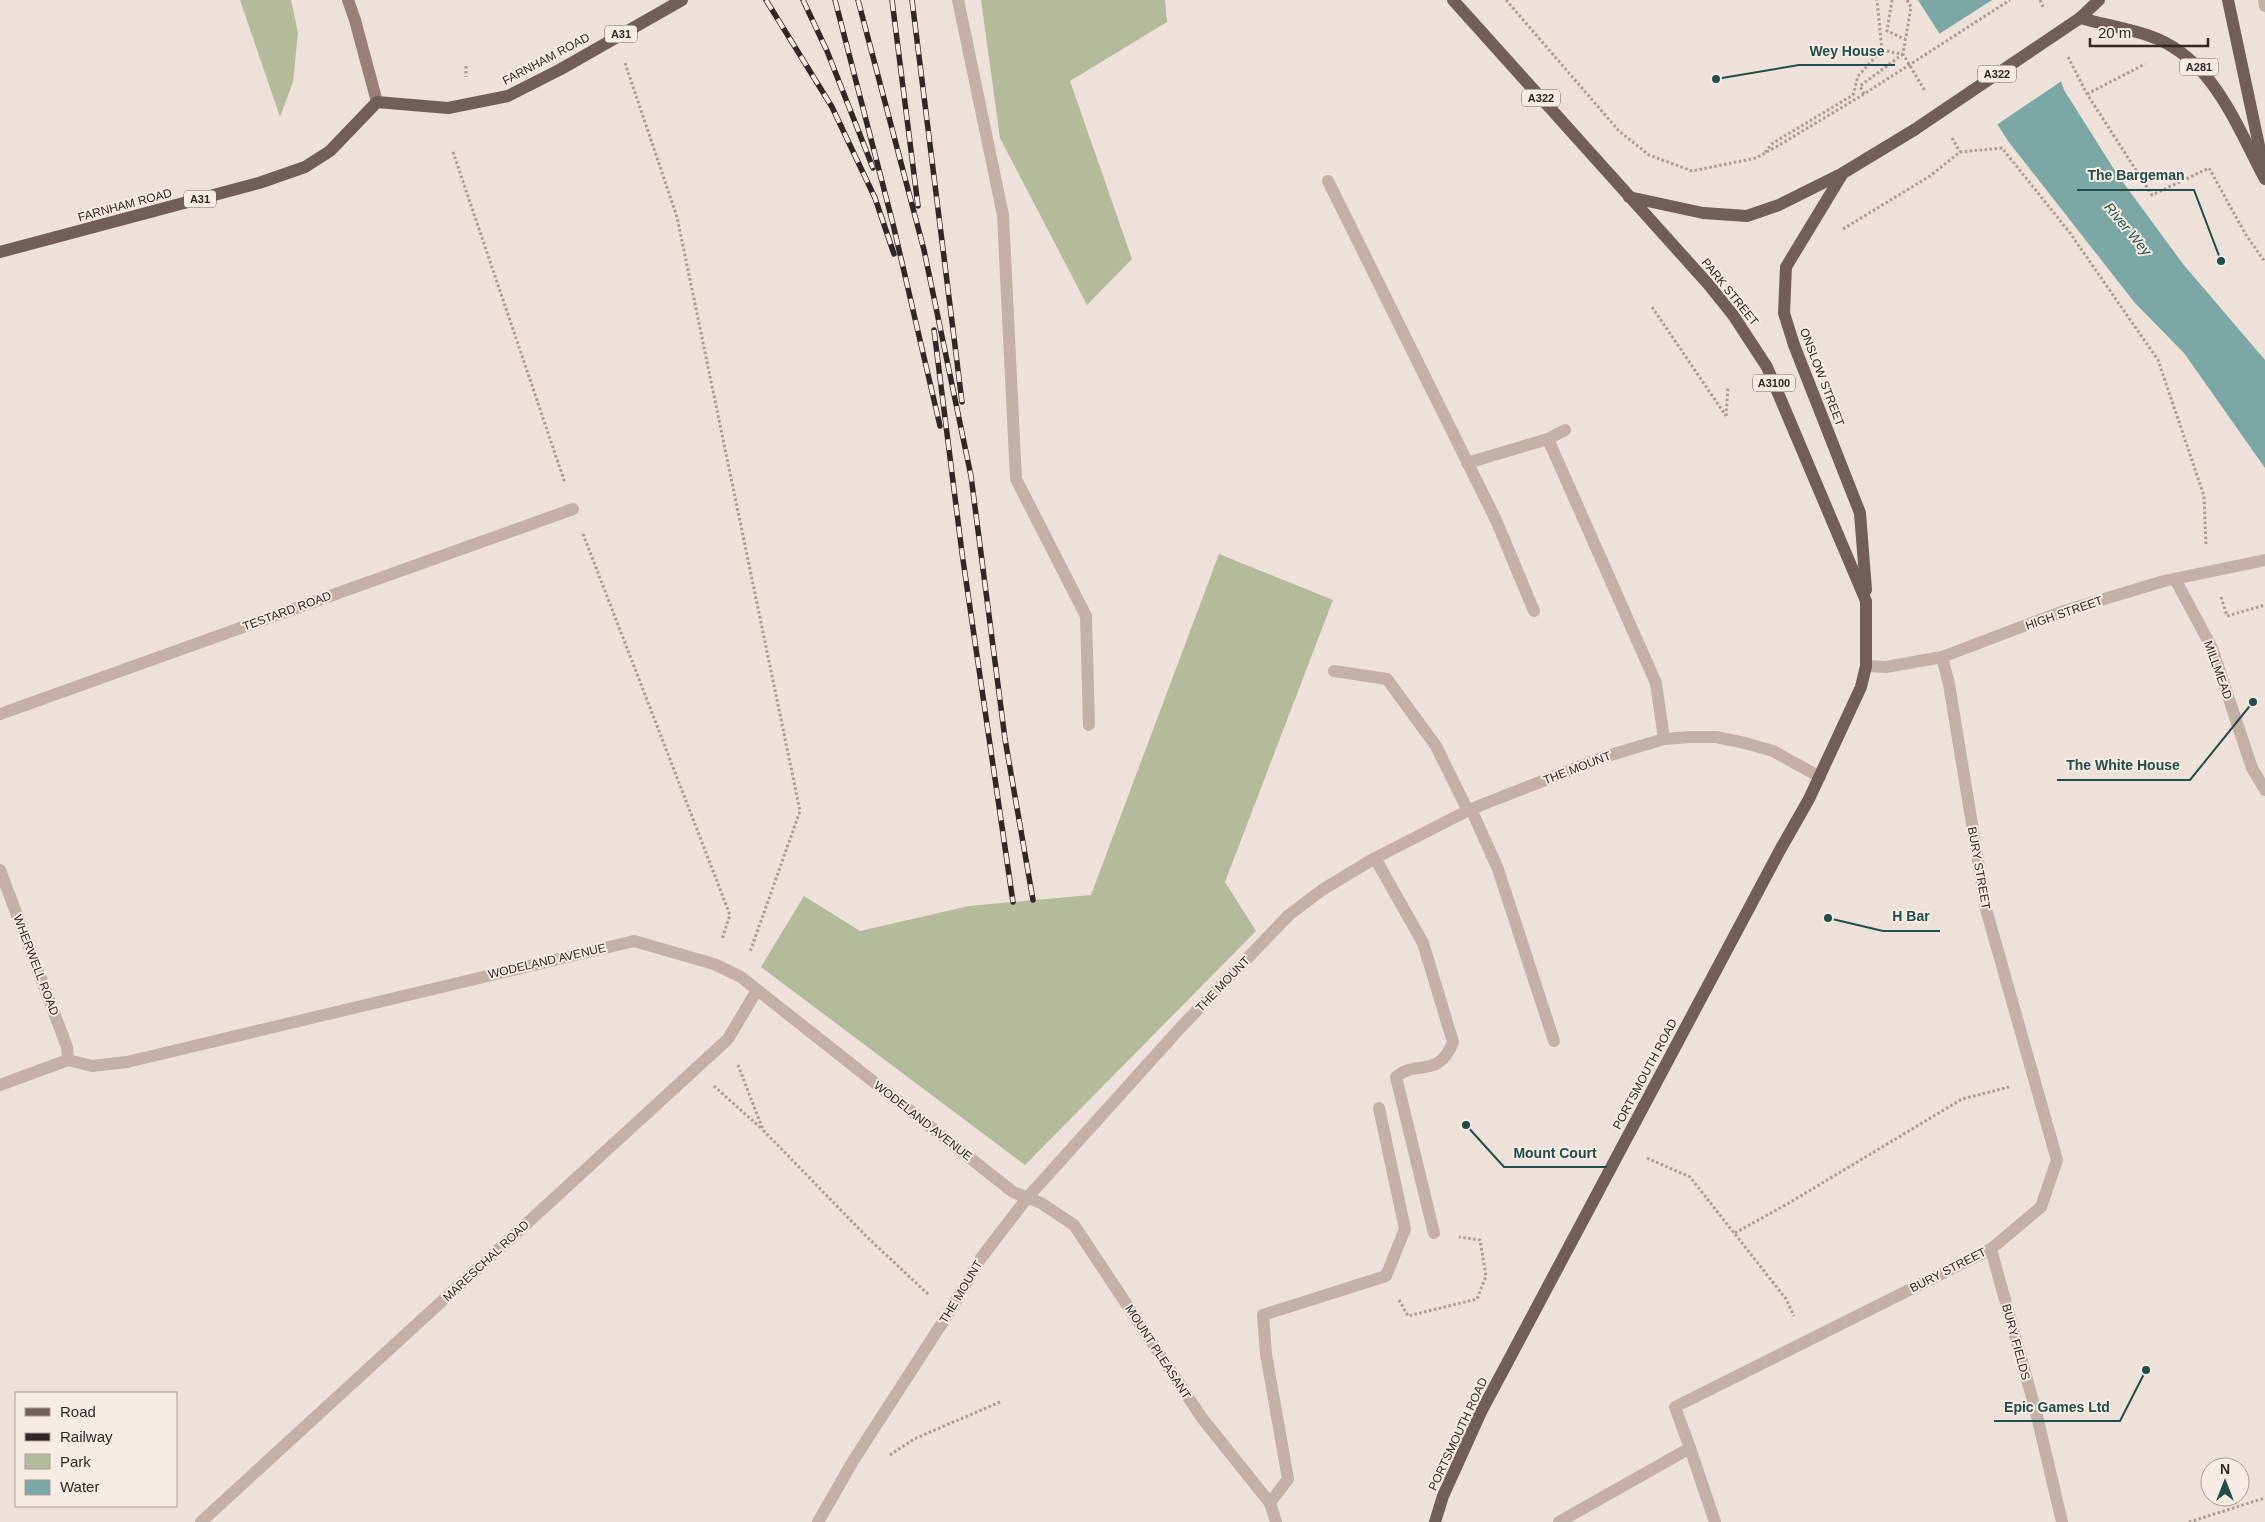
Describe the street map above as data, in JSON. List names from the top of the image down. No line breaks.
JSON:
{"streets":{"main road":["A31","FARNHAM ROAD","A281","A322","PARK STREET","ONSLOW STREET","A3100","PORTSMOUTH ROAD"],"street":["TESTARD ROAD","HIGH STREET","MILLMEAD","THE MOUNT","BURY STREET","WODELAND AVENUE","WHERWELL ROAD","MARESCHAL ROAD","BURY FIELDS","MOUNT PLEASANT"]},"crossings":[["A281","ONSLOW STREET"],["PARK STREET","ONSLOW STREET"],["PARK STREET","HIGH STREET"],["PARK STREET","PORTSMOUTH ROAD"],["HIGH STREET","MILLMEAD"],["HIGH STREET","BURY STREET"],["HIGH STREET","PORTSMOUTH ROAD"],["THE MOUNT","WODELAND AVENUE"],["THE MOUNT","PORTSMOUTH ROAD"],["THE MOUNT","MOUNT PLEASANT"],["BURY STREET","BURY FIELDS"],["WODELAND AVENUE","WHERWELL ROAD"],["WODELAND AVENUE","MARESCHAL ROAD"],["WODELAND AVENUE","MOUNT PLEASANT"]],"water":["River Wey"],"places":["Wey House","The Bargeman","The White House","H Bar","Mount Court","Epic Games Ltd"],"legend":["Road","Railway","Park","Water"],"scale_bar":"20 m","north":"top"}
